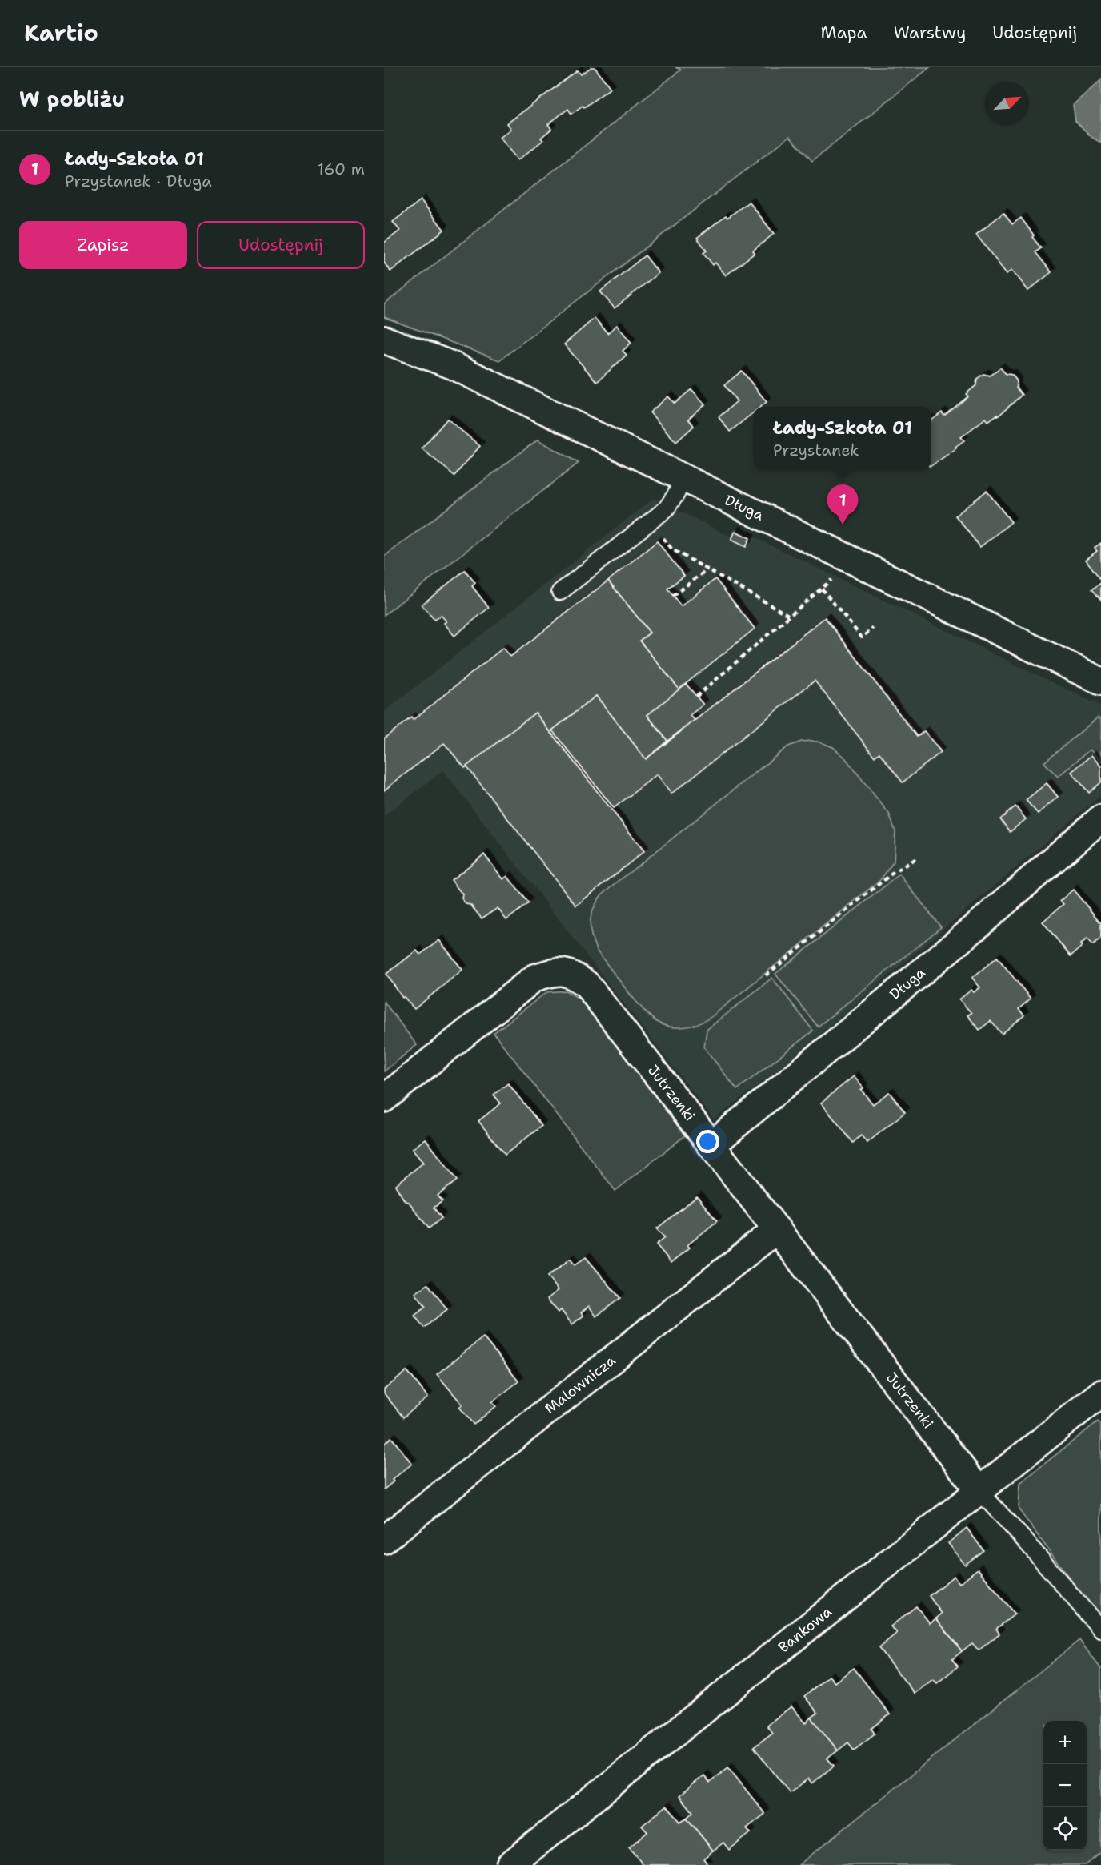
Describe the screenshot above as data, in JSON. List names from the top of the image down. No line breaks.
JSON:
{"streets":{"street":["Długa","Jutrzenki","Malownicza","Bankowa"]},"crossings":[["Długa","Jutrzenki"],["Jutrzenki","Malownicza"],["Jutrzenki","Bankowa"]],"north":"top right","page":{"header":"Kartio","nav":["Mapa","Warstwy","Udostępnij"],"heading":"W pobliżu","list":[{"mark":"1","name":"Łady-Szkoła 01","note":"Przystanek · Długa","value":"160 m"}],"buttons":["Zapisz","Udostępnij"],"popup":["Łady-Szkoła 01","Przystanek"],"pins":"1","map_buttons":["+","−"]}}
